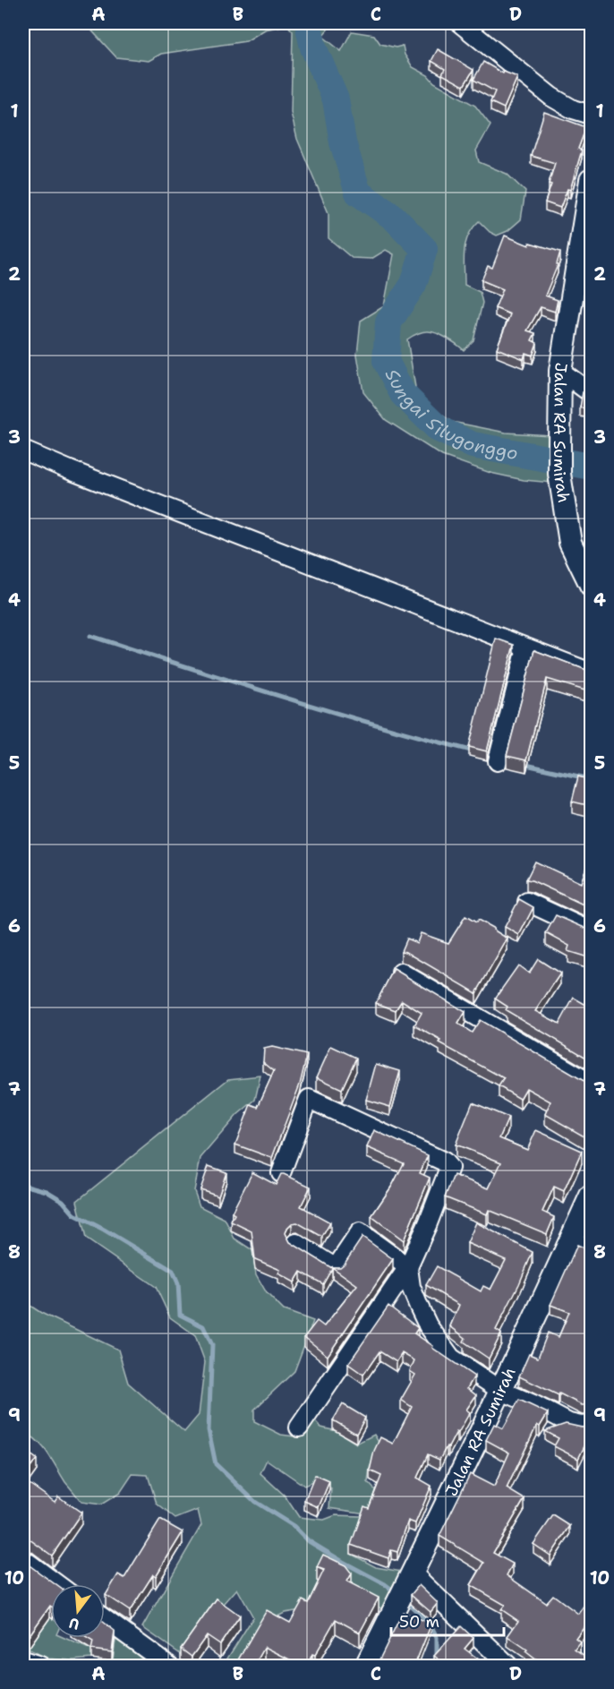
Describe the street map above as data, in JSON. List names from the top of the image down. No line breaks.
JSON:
{"streets":{"main road":["Jalan RA Sumirah"]},"water":["Sungai Silugonggo"],"scale_bar":"50 m","north":"bottom","grid":{"columns":["A","B","C","D"],"rows":["1","2","3","4","5","6","7","8","9","10"]}}
